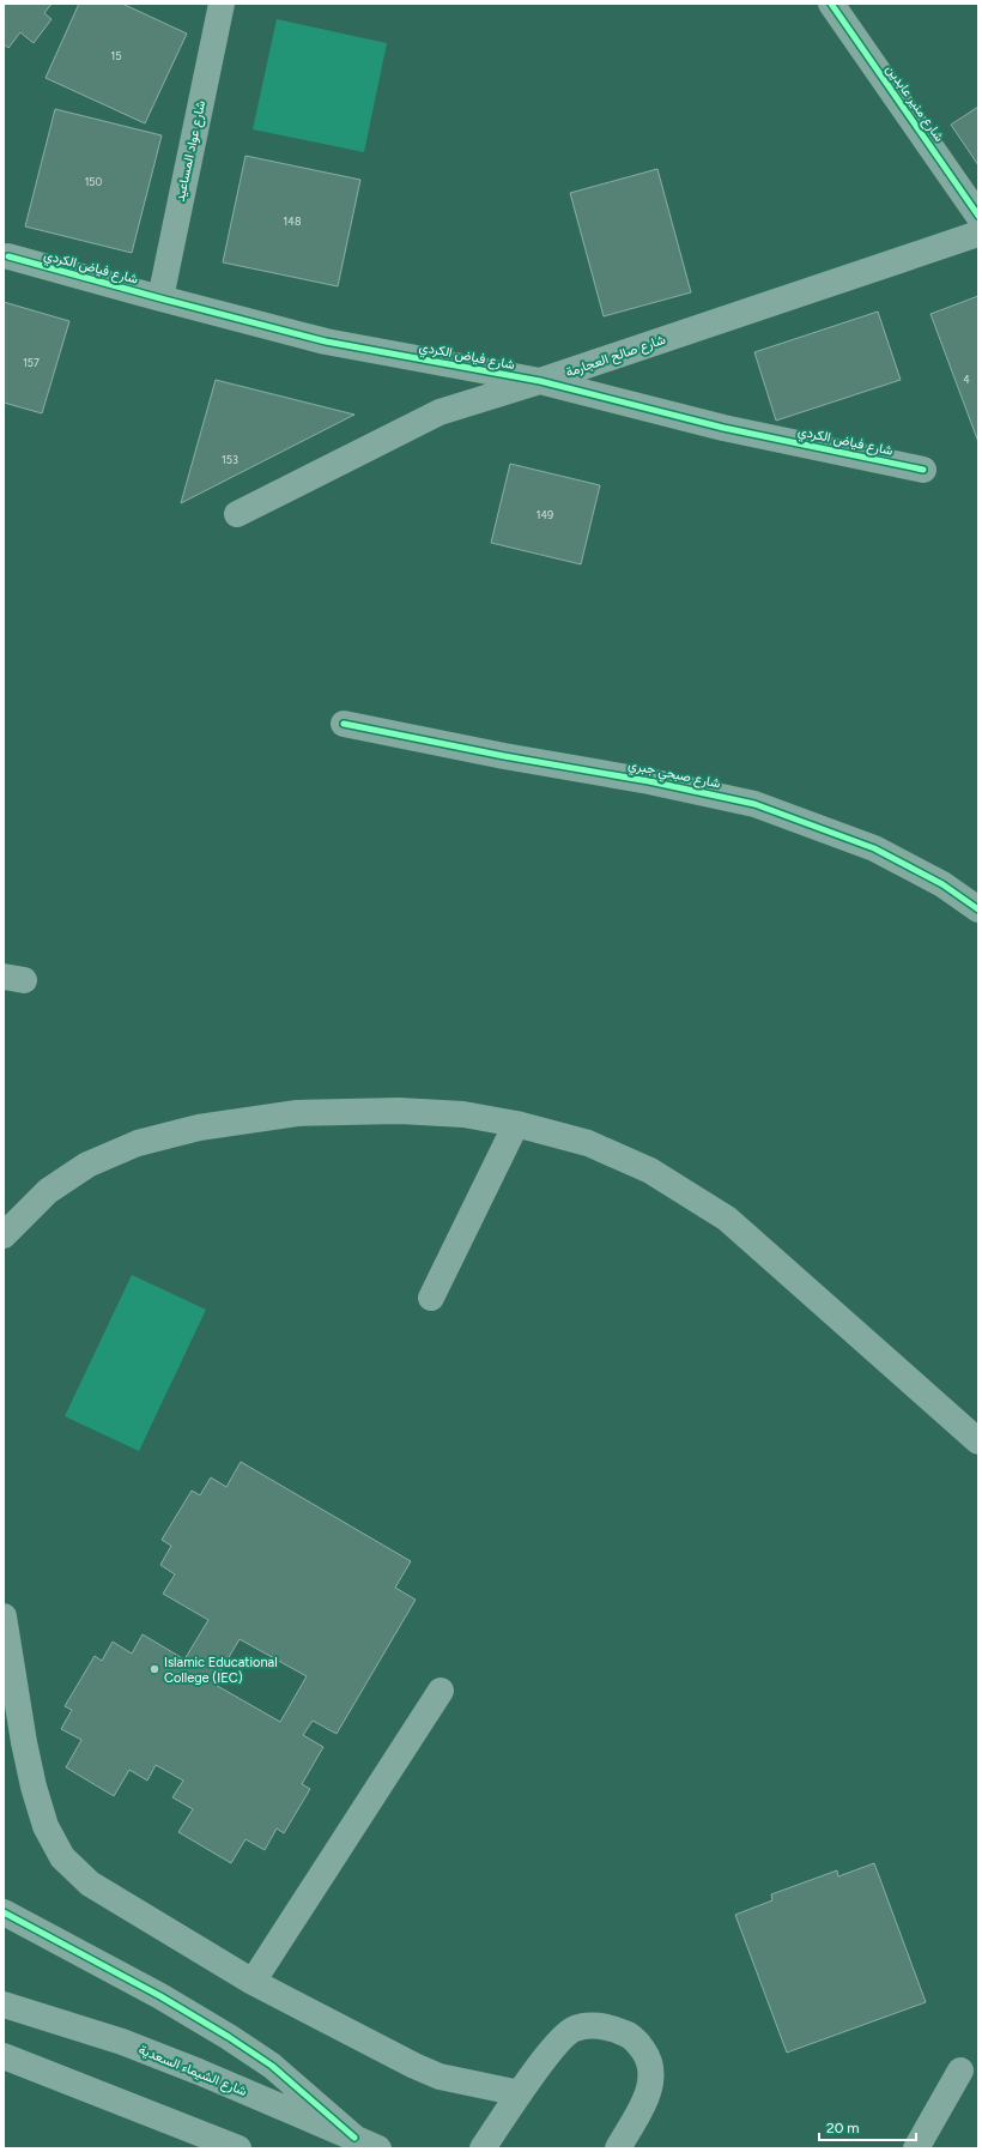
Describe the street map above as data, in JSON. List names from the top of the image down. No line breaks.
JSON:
{"streets":{"street":["شارع منير عابدين","شارع عواد المساعيد","شارع فياض الكردي","شارع صالح العجارمة","شارع صبحي جبري","شارع الشيماء السعدية"]},"crossings":[["شارع عواد المساعيد","شارع فياض الكردي"],["شارع فياض الكردي","شارع صالح العجارمة"]],"places":["Islamic Educational College (IEC)"],"house_numbers":["15","150","148","157","4","153","149"],"scale_bar":"20 m"}
